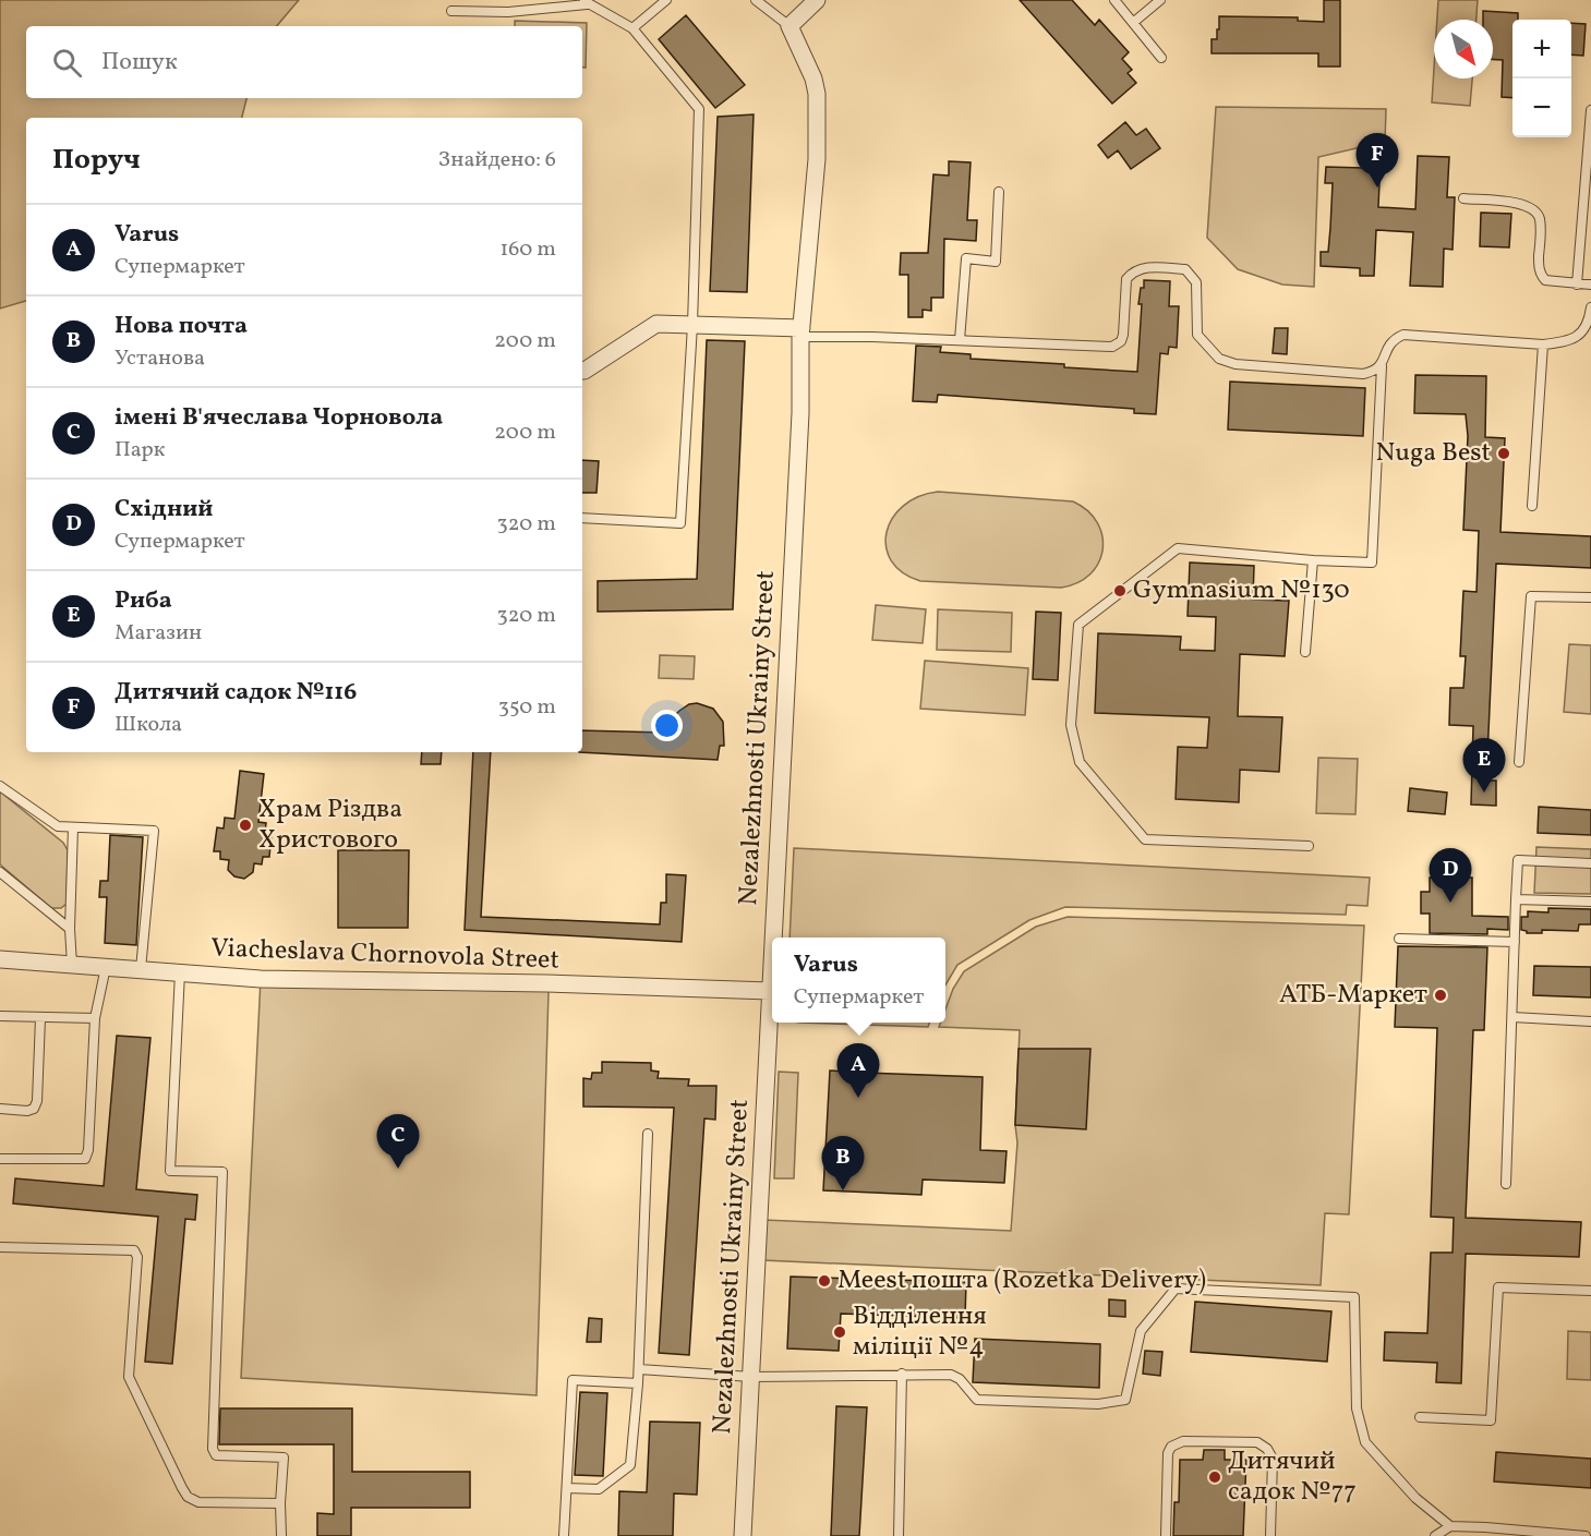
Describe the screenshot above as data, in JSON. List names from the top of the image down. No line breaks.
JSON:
{"streets":{"street":["Nezalezhnosti Ukrainy Street","Viacheslava Chornovola Street"]},"crossings":[["Nezalezhnosti Ukrainy Street","Viacheslava Chornovola Street"]],"places":["Nuga Best","Gymnasium №130","Храм Різдва Христового","АТБ-Маркет","Meest пошта (Rozetka Delivery)","Відділення міліції №4","Дитячий садок №77"],"north":"bottom right","page":{"map_buttons":["+","−"],"search":"Пошук","heading":["Поруч","Знайдено: 6"],"pins":["F","E","D","A","C","B"],"list":[{"mark":"A","name":"Varus","note":"Супермаркет","value":"160 m"},{"mark":"B","name":"Нова почта","note":"Установа","value":"200 m"},{"mark":"C","name":"імені В'ячеслава Чорновола","note":"Парк","value":"200 m"},{"mark":"D","name":"Східний","note":"Супермаркет","value":"320 m"},{"mark":"E","name":"Риба","note":"Магазин","value":"320 m"},{"mark":"F","name":"Дитячий садок №116","note":"Школа","value":"350 m"}],"popup":["Varus","Супермаркет"]}}
